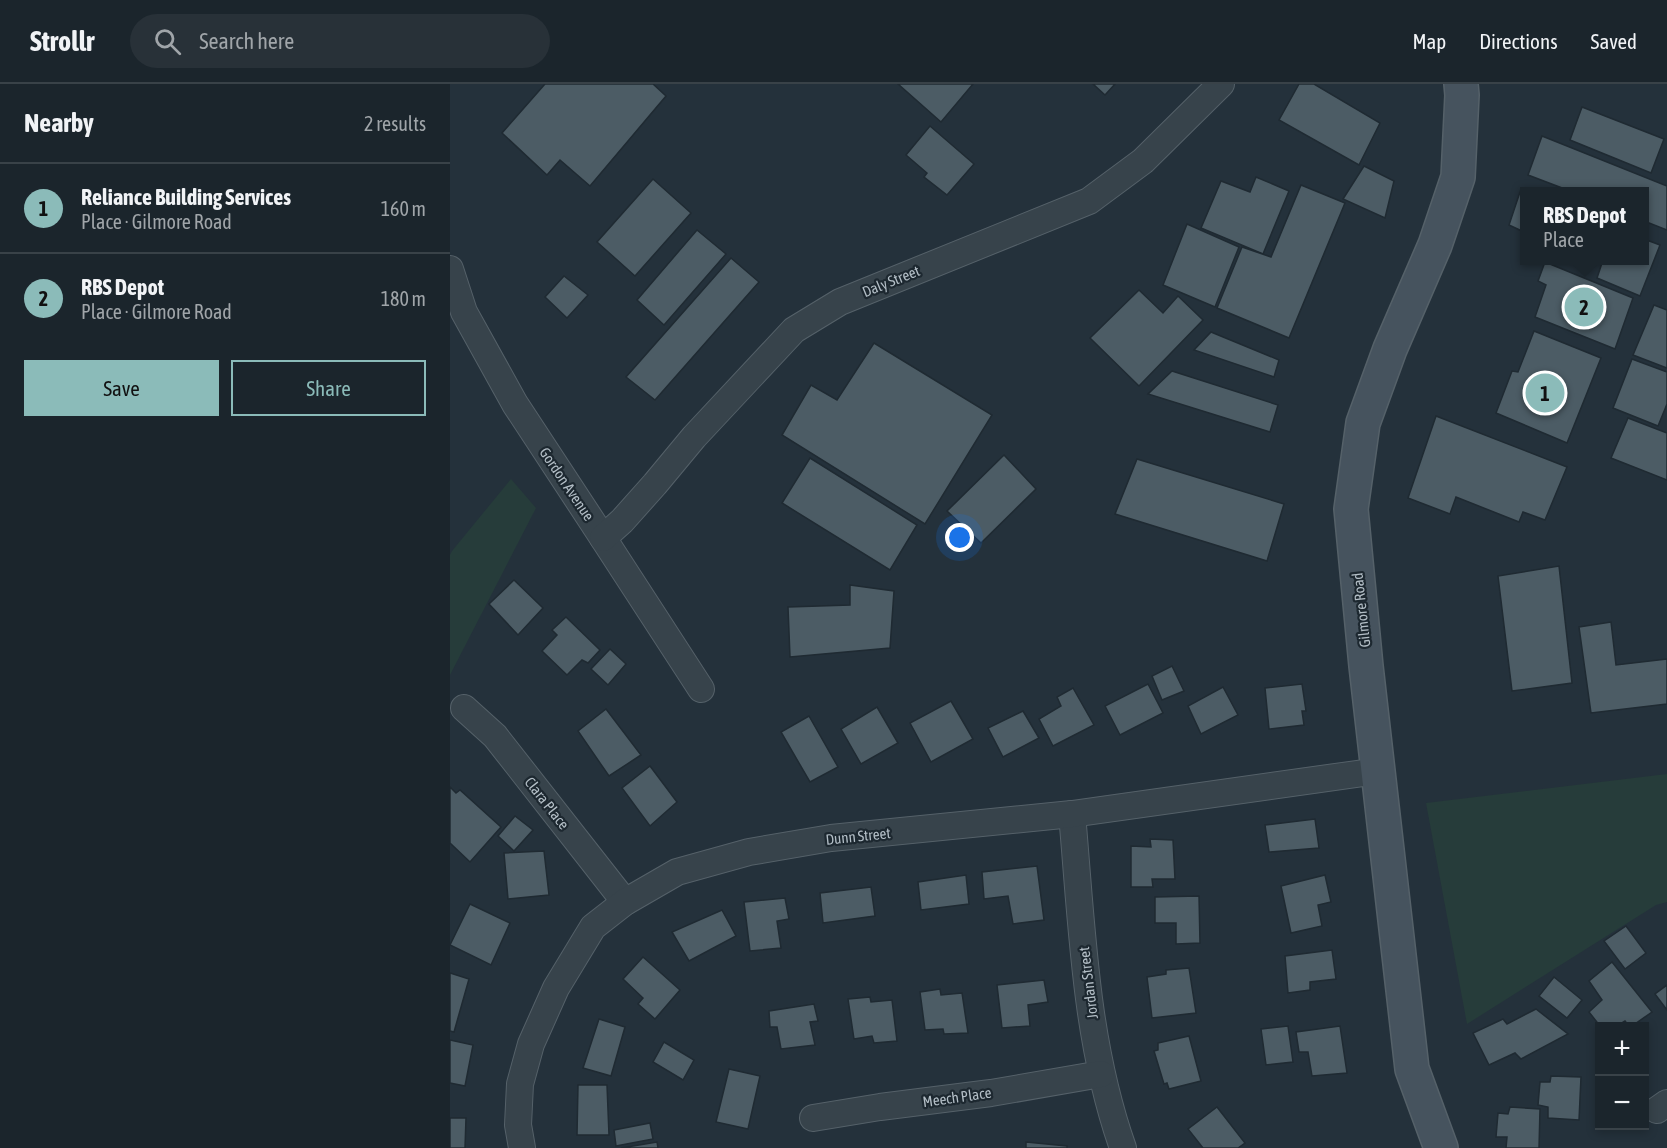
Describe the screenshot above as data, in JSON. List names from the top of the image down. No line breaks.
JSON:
{"streets":{"street":["Daly Street","Gordon Avenue","Gilmore Road","Clara Place","Dunn Street","Jordan Street","Meech Place"]},"crossings":[["Daly Street","Gordon Avenue"],["Gilmore Road","Dunn Street"],["Clara Place","Dunn Street"],["Dunn Street","Jordan Street"],["Jordan Street","Meech Place"]],"page":{"header":"Strollr","search":"Search here","nav":["Map","Directions","Saved"],"heading":["Nearby","2 results"],"list":[{"mark":"1","name":"Reliance Building Services","note":"Place · Gilmore Road","value":"160 m"},{"mark":"2","name":"RBS Depot","note":"Place · Gilmore Road","value":"180 m"}],"popup":["RBS Depot","Place"],"pins":["2","1"],"buttons":["Save","Share"],"map_buttons":["+","−"]}}
